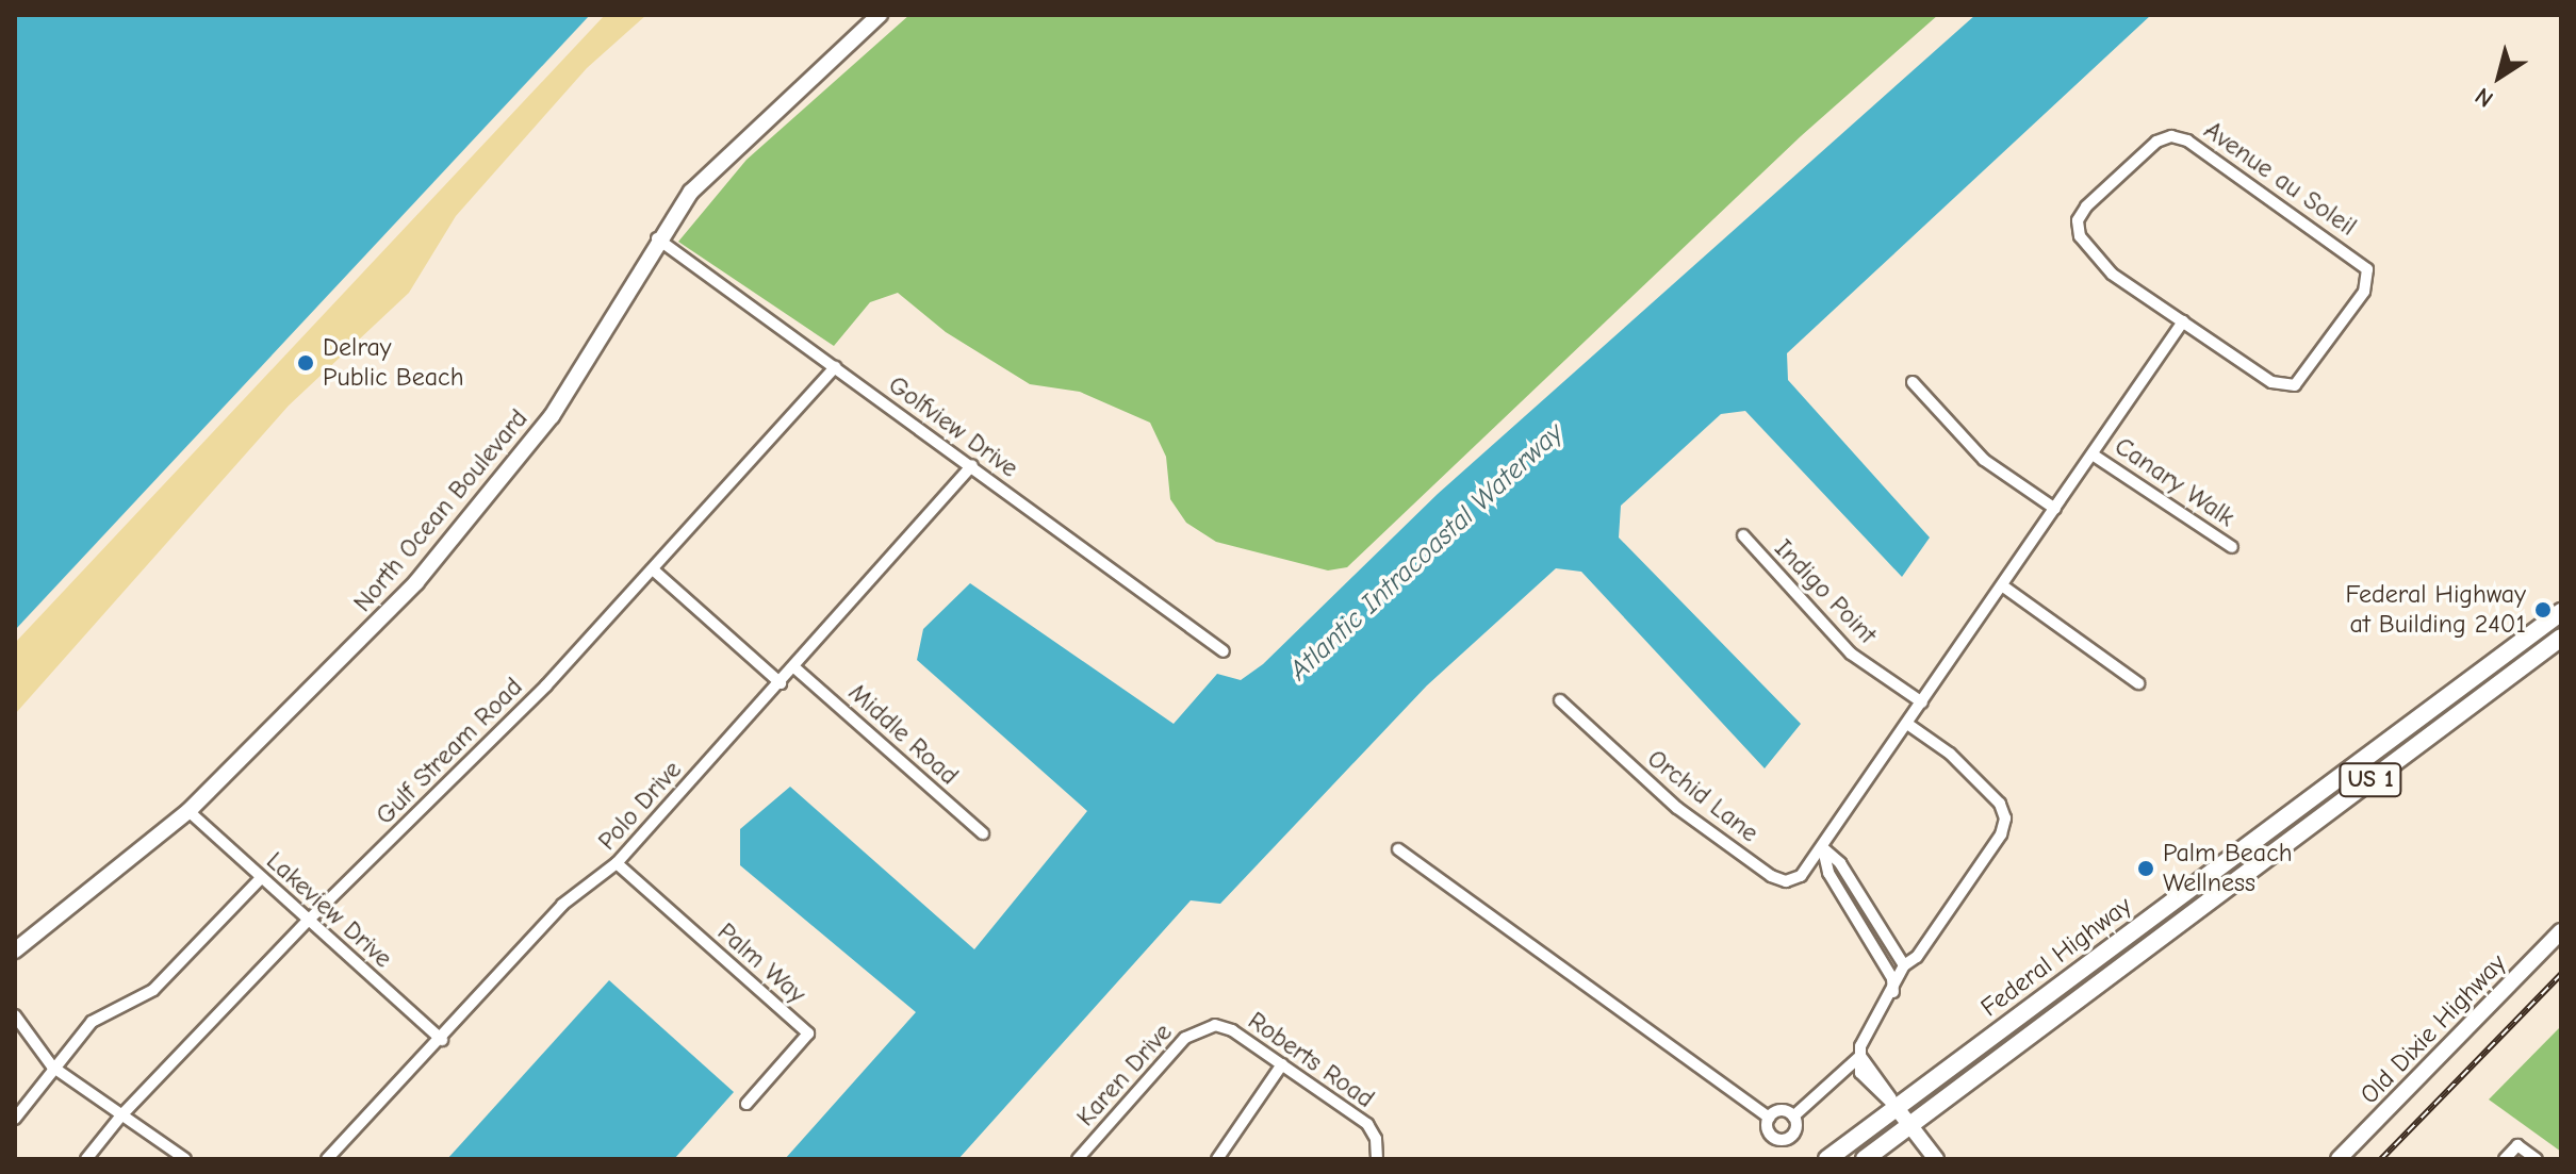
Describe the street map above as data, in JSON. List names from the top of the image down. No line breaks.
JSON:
{"streets":{"main road":["North Ocean Boulevard","US 1","Federal Highway","Old Dixie Highway"],"street":["Avenue au Soleil","Golfview Drive","Canary Walk","Indigo Point","Middle Road","Gulf Stream Road","Orchid Lane","Polo Drive","Lakeview Drive","Palm Way","Roberts Road","Karen Drive"]},"crossings":[["Golfview Drive","North Ocean Boulevard"],["Golfview Drive","Gulf Stream Road"],["Golfview Drive","Polo Drive"],["North Ocean Boulevard","Lakeview Drive"],["Middle Road","Polo Drive"],["Gulf Stream Road","Lakeview Drive"],["Polo Drive","Lakeview Drive"],["Polo Drive","Palm Way"],["Roberts Road","Karen Drive"]],"water":["Atlantic Intracoastal Waterway"],"places":["Delray Public Beach","Federal Highway at Building 2401","Palm Beach Wellness"],"north":"bottom left"}
